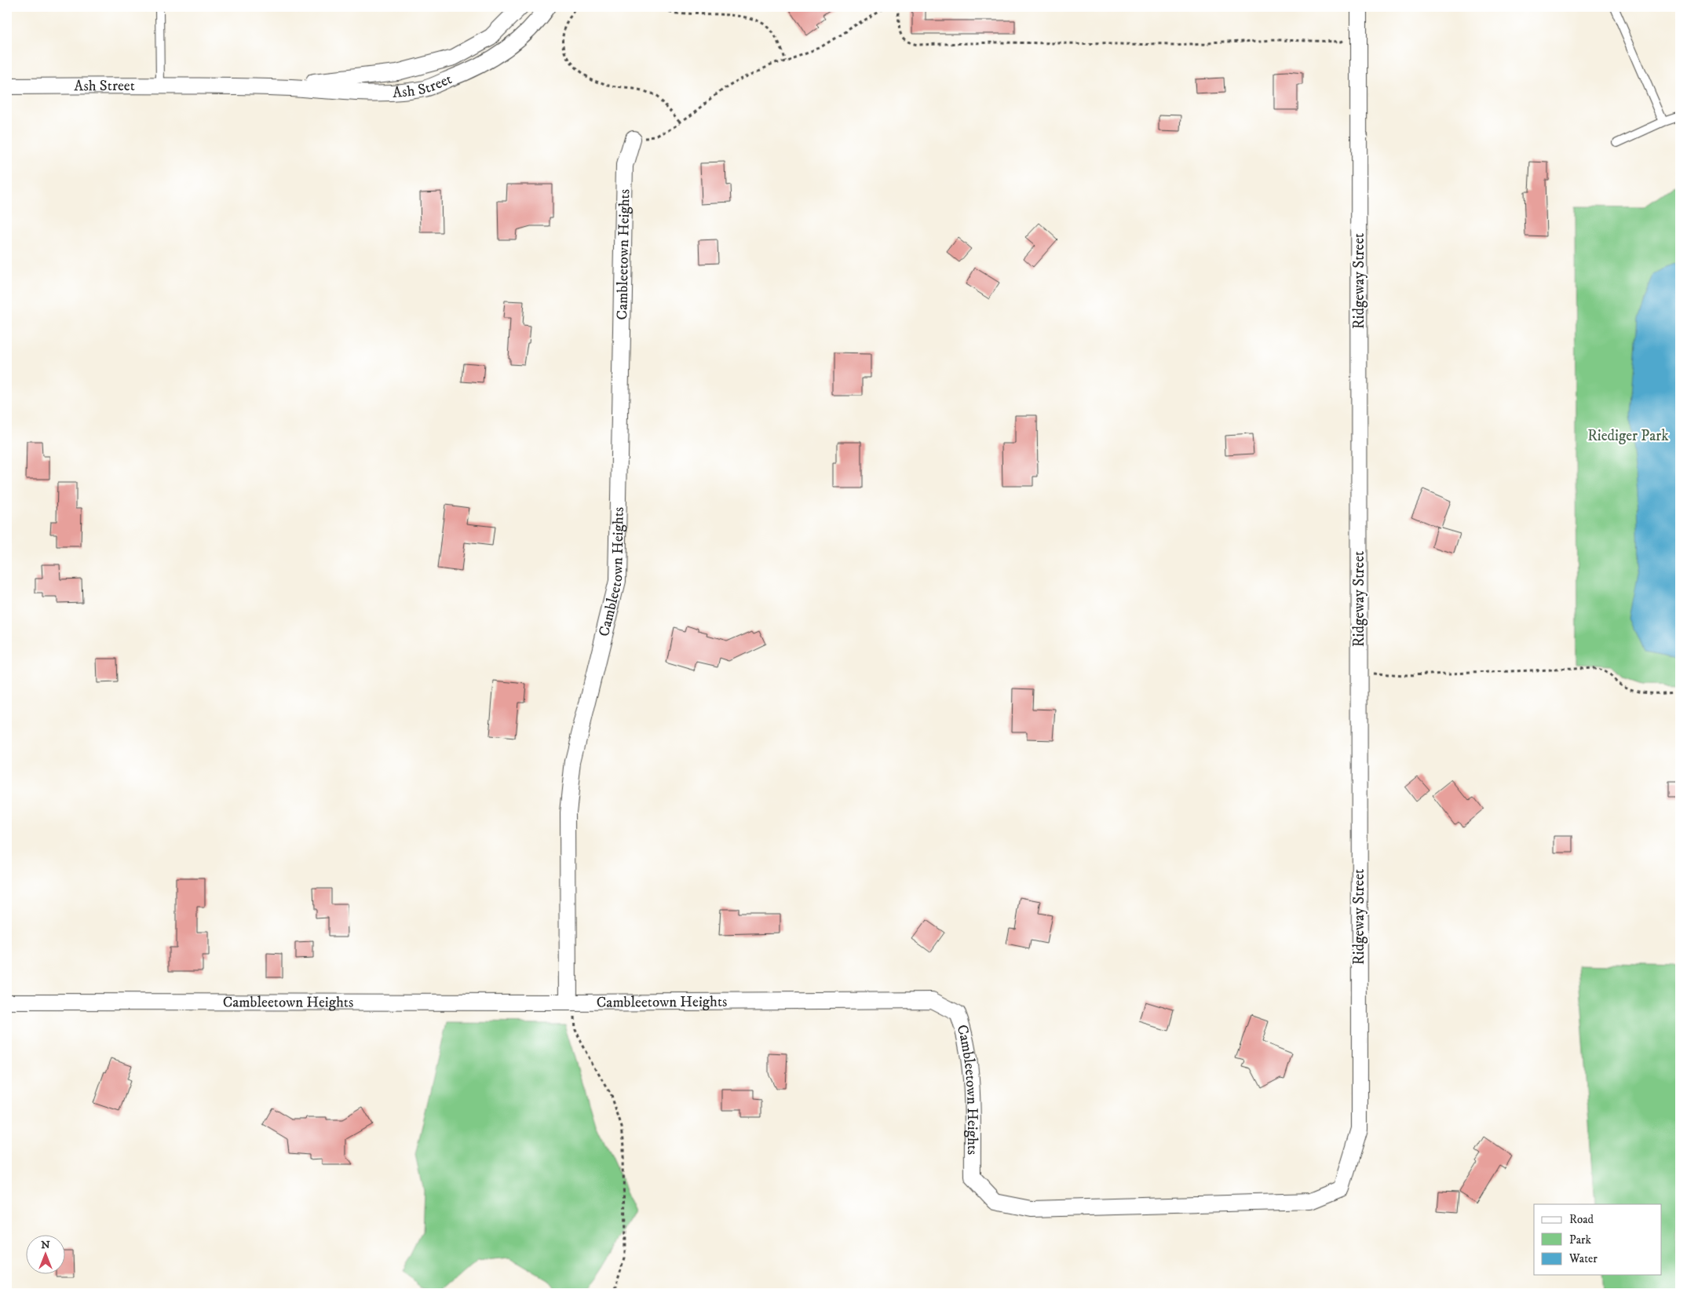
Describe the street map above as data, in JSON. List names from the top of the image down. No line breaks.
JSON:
{"streets":{"street":["Ash Street","Cambleetown Heights","Ridgeway Street"]},"crossings":[["Cambleetown Heights","Ridgeway Street"]],"parks":["Riediger Park"],"legend":["Road","Park","Water"],"north":"top"}
